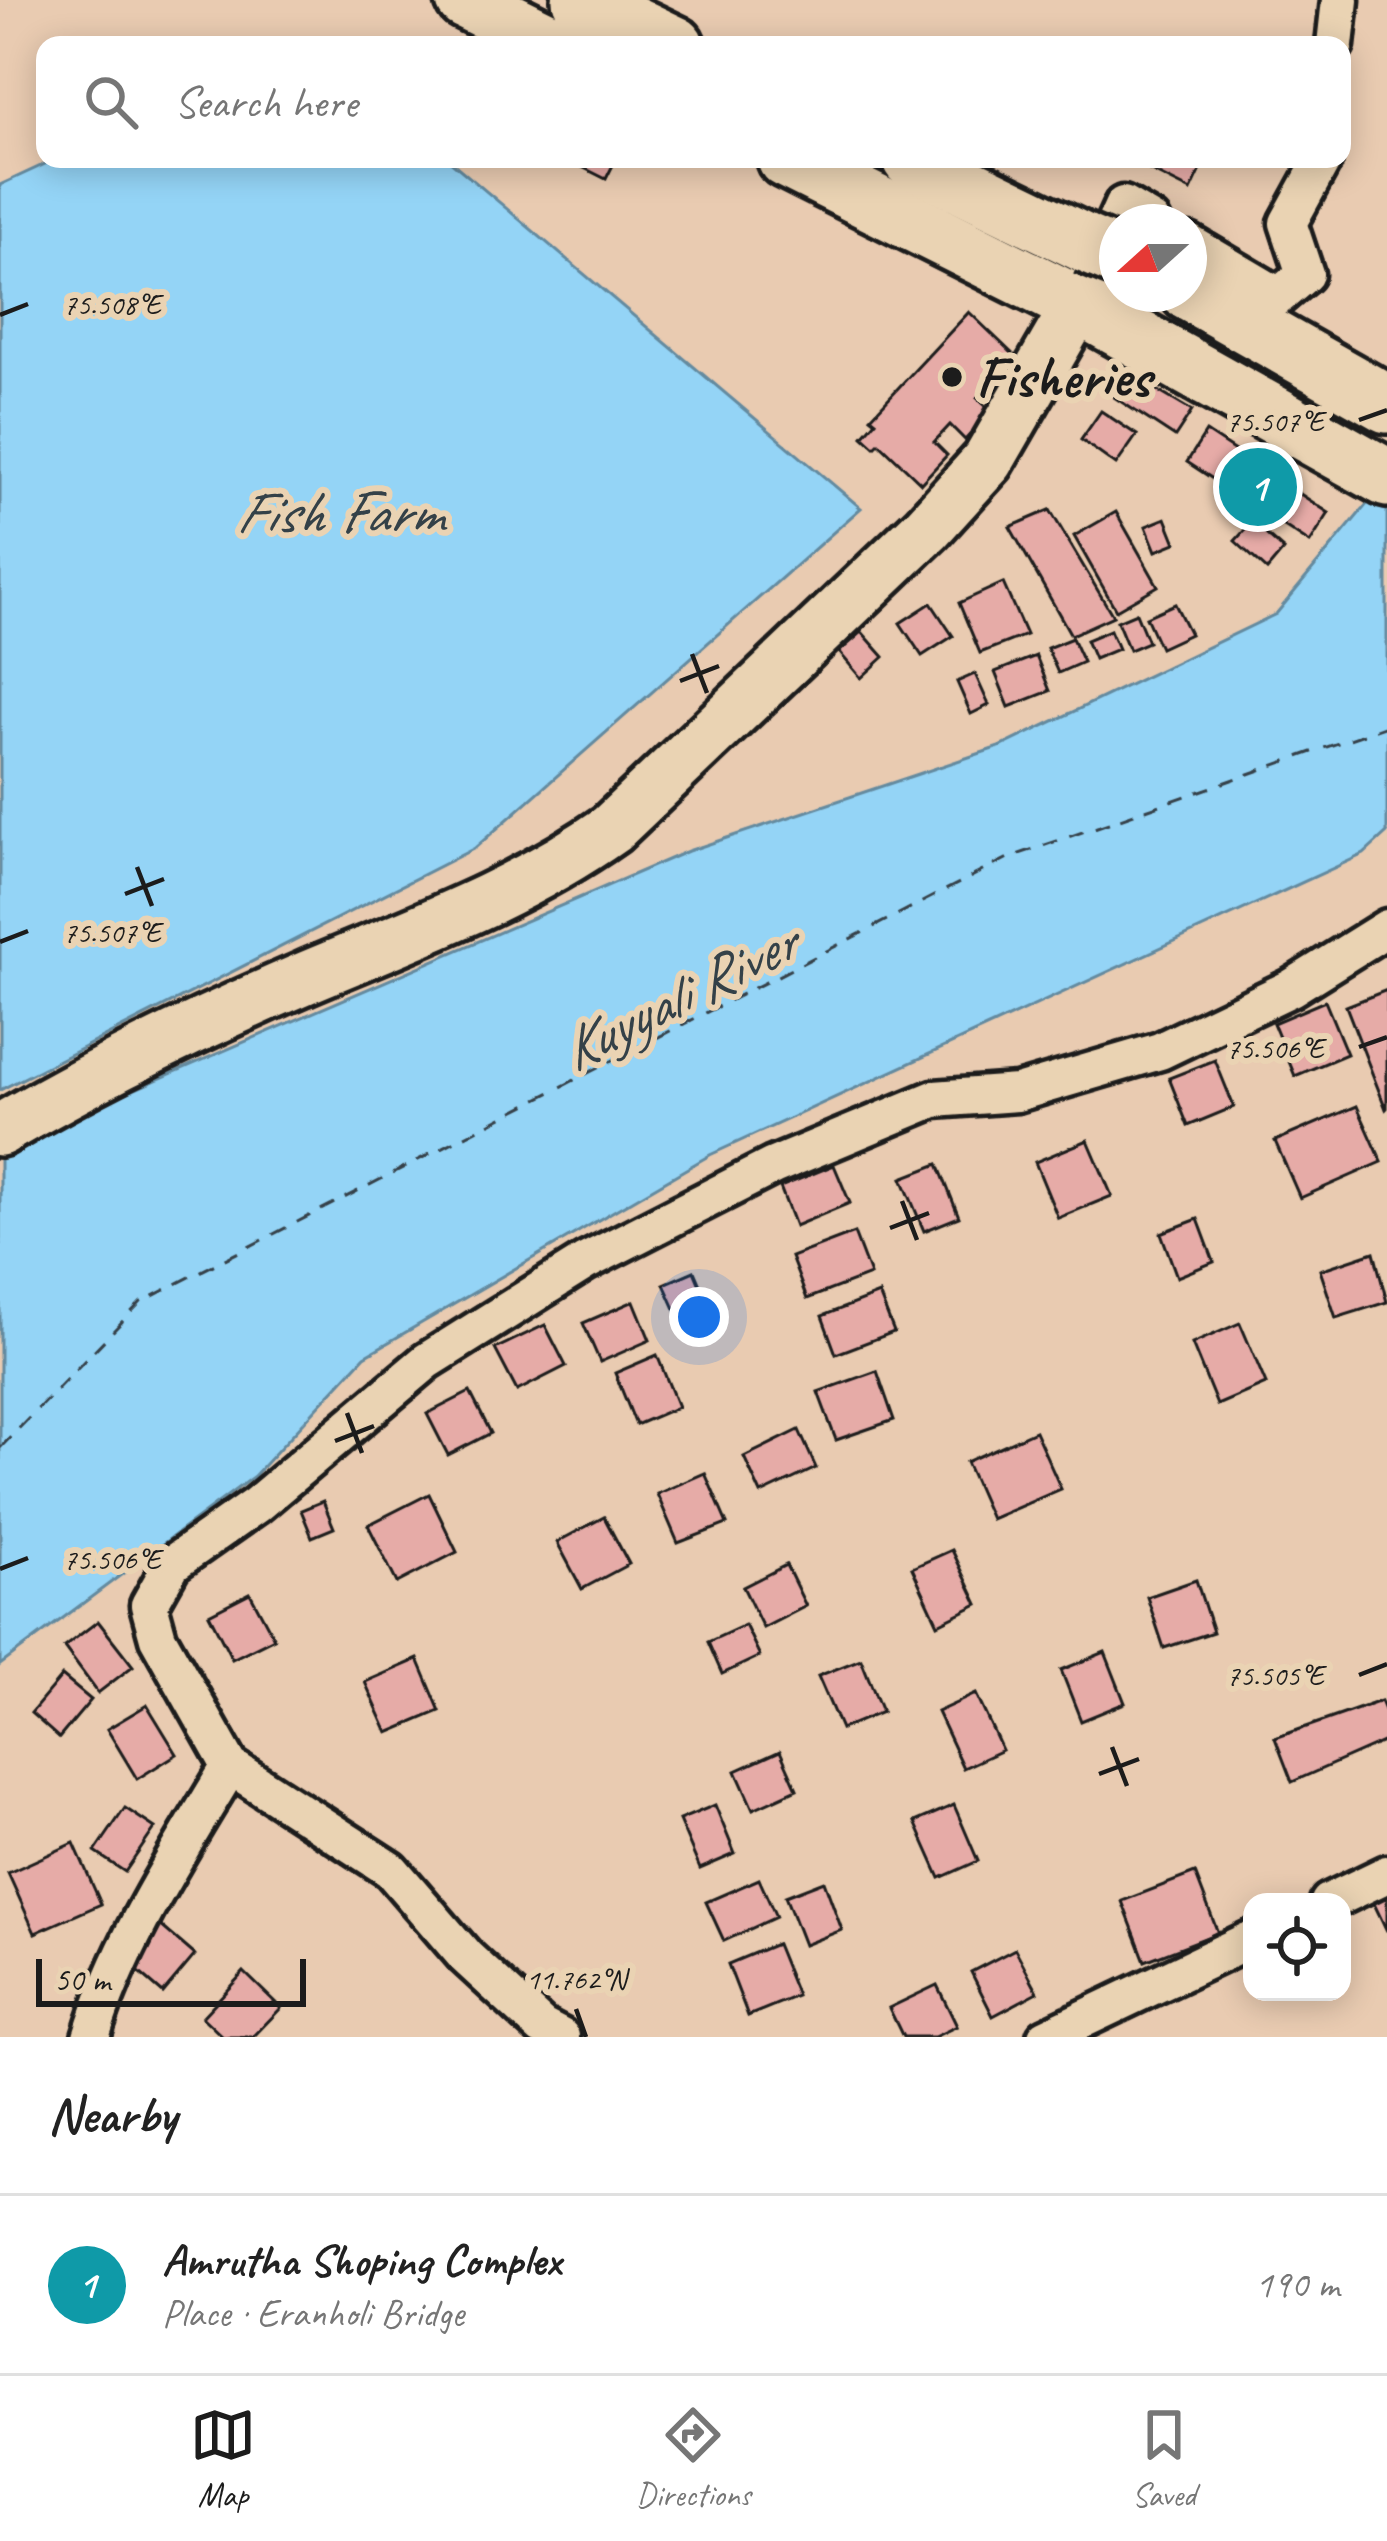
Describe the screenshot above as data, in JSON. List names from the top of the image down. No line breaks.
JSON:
{"water":["Fish Farm","Kuyyali River"],"places":["Fisheries"],"scale_bar":"50 m","north":"left","page":{"search":"Search here","pins":"1","scale":"50 m","heading":"Nearby","list":[{"mark":"1","name":"Amrutha Shoping Complex","note":"Place · Eranholi Bridge","value":"190 m"}],"nav":["Map","Directions","Saved"]},"coordinates":["75.508°E","75.507°E","75.506°E","75.505°E","11.762°N"]}
